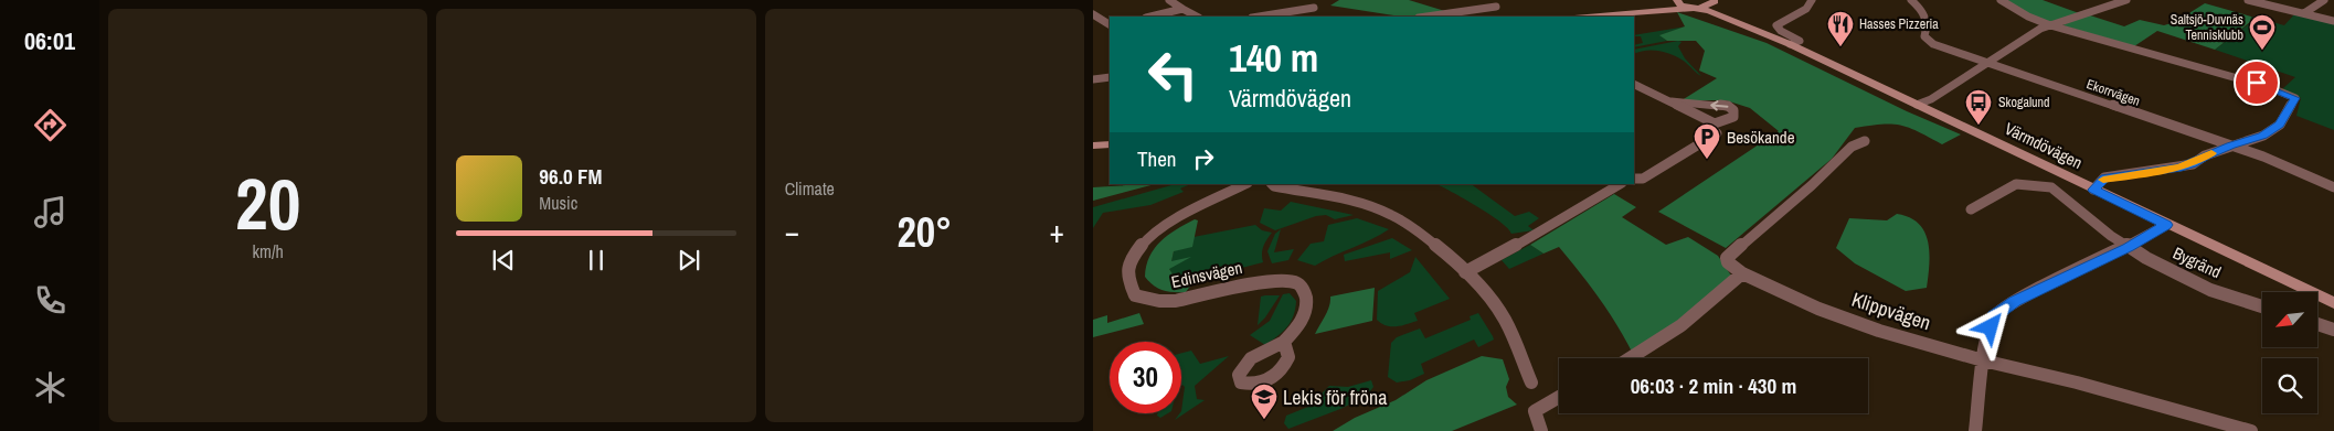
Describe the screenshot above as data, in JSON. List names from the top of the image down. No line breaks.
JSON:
{"streets":{"main road":["Värmdövägen"],"street":["Ekorrvägen","Bygränd","Edinsvägen","Klippvägen"]},"places":{"restaurant":["Hasses Pizzeria"],"sports":["Saltsjö-Duvnäs Tennisklubb"],"bus stop":["Skogalund"],"parking":["Besökande"],"school or university":["Lekis för fröna"]},"north":"bottom left","page":{"tabs":"06:01","tile":[["20","km/h"],"Climate"],"turn":["140 m","Värmdövägen"],"then":"Then","song":["96.0 FM","Music"],"heat":["−","20°","+"],"limit":"30","trip":"06:03 · 2 min · 430 m"}}
